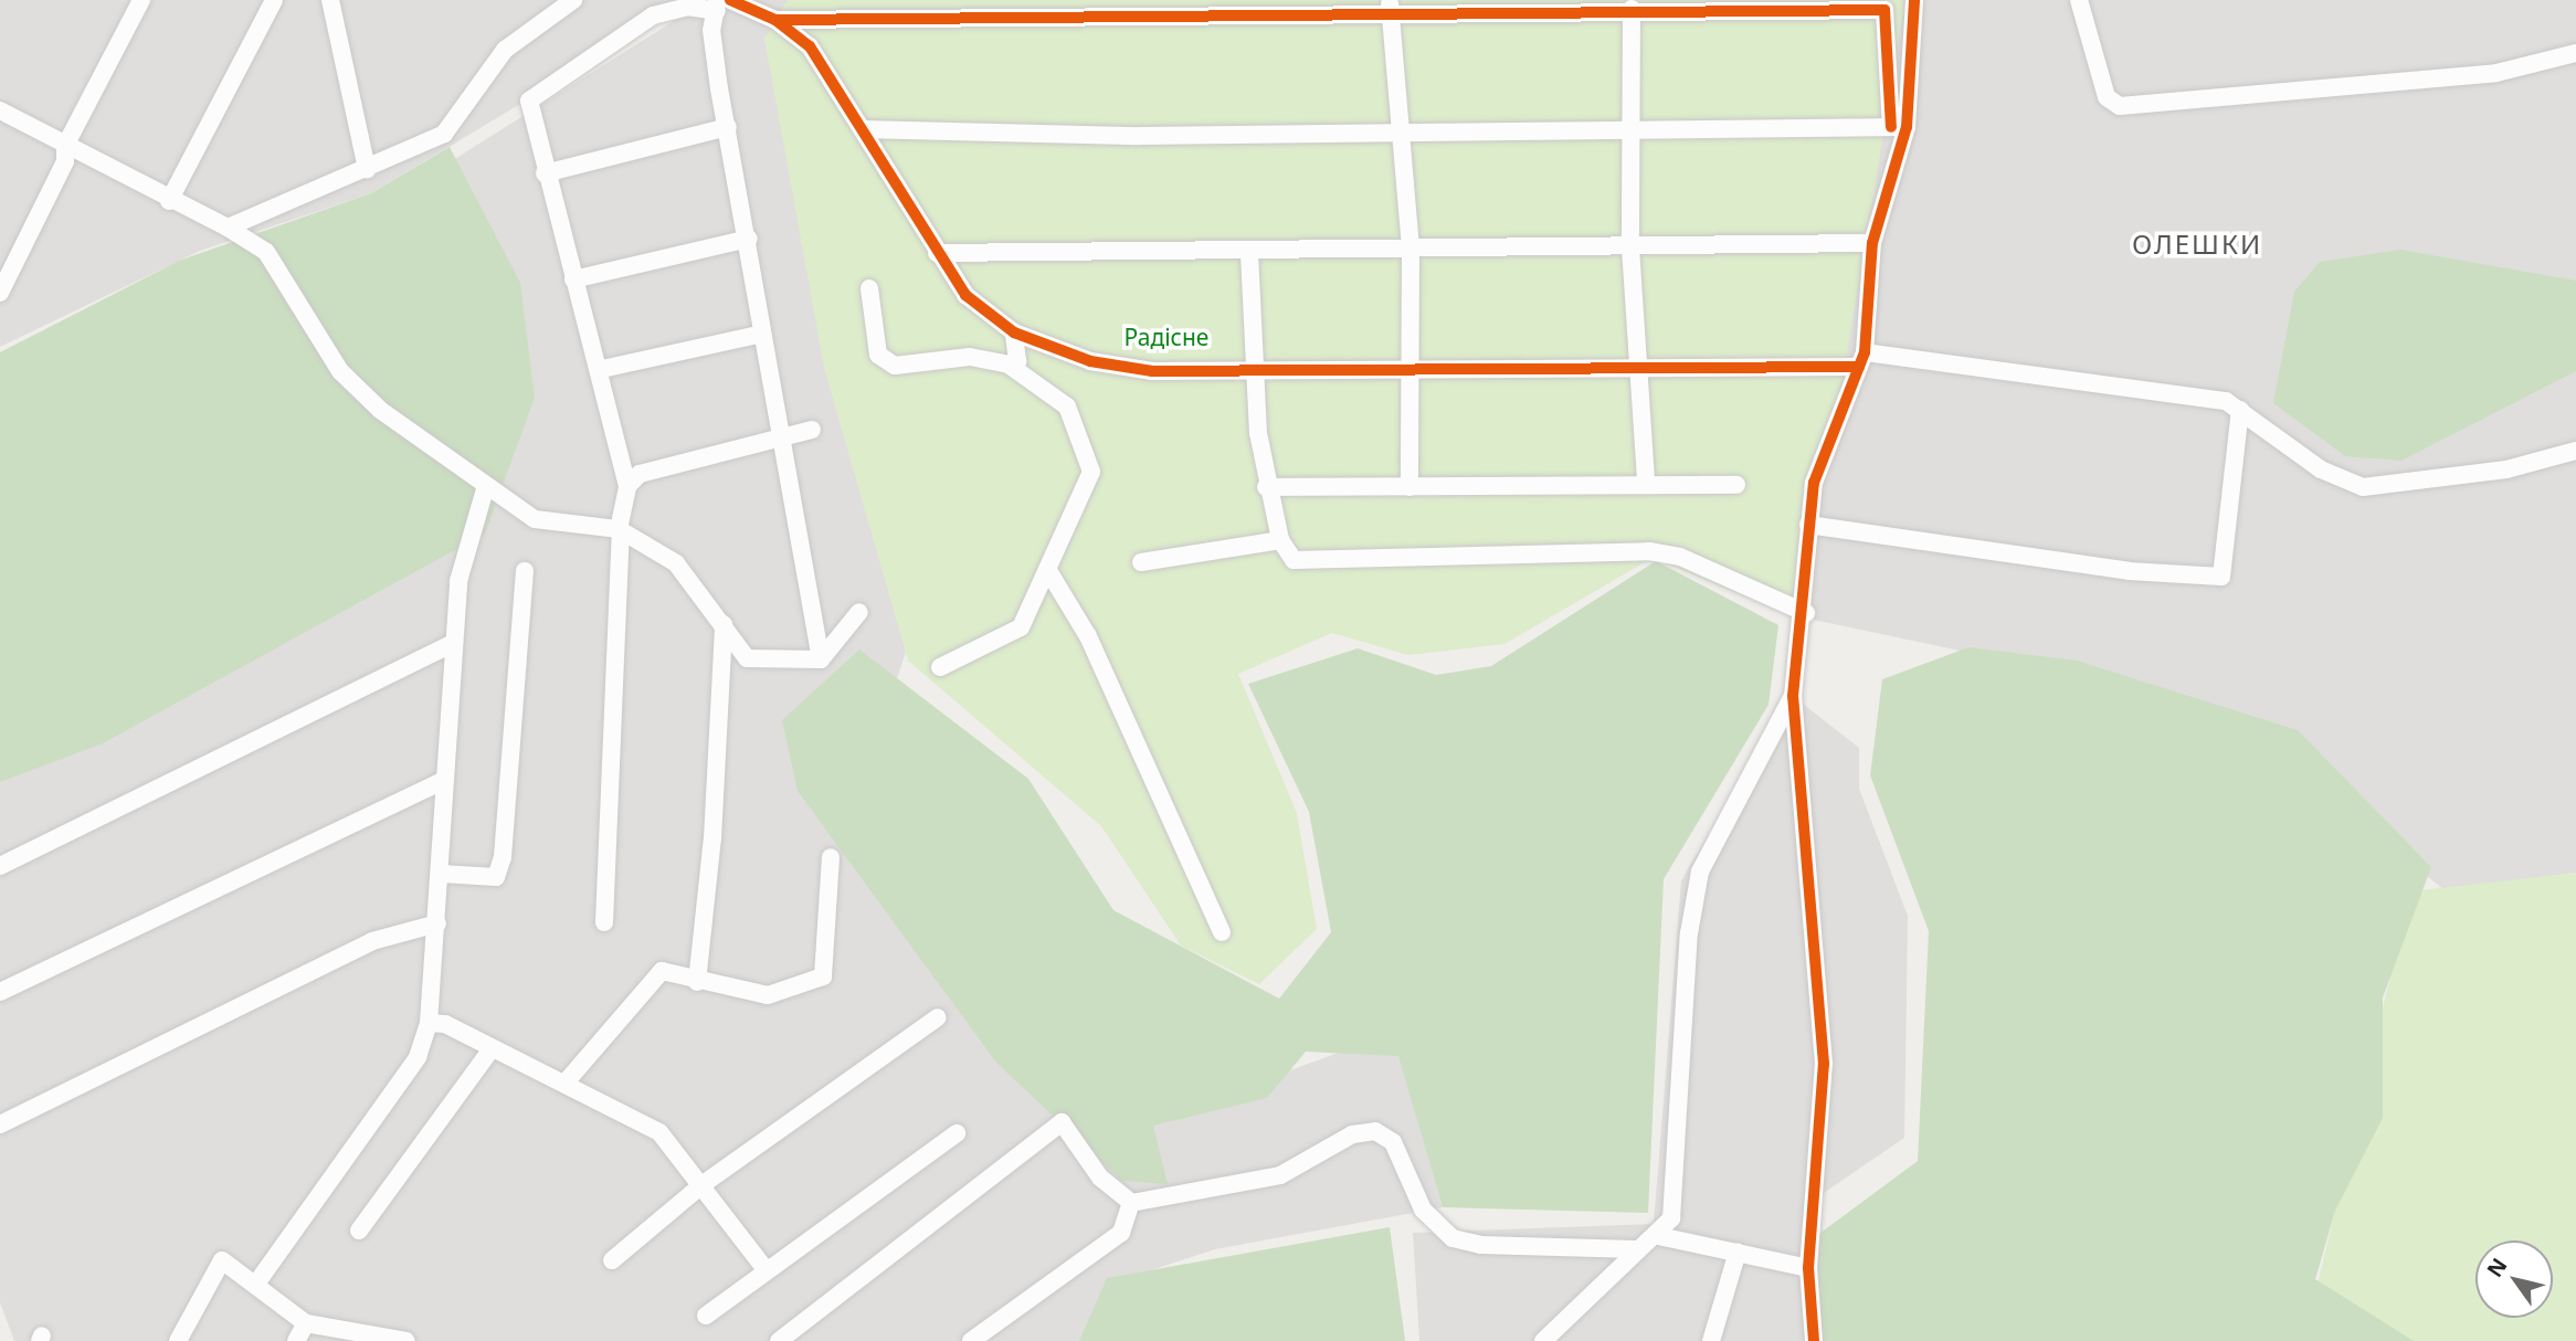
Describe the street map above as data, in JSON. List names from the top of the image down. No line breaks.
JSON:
{"districts":["ОЛЕШКИ"],"parks":["Радісне"],"north":"top left"}
